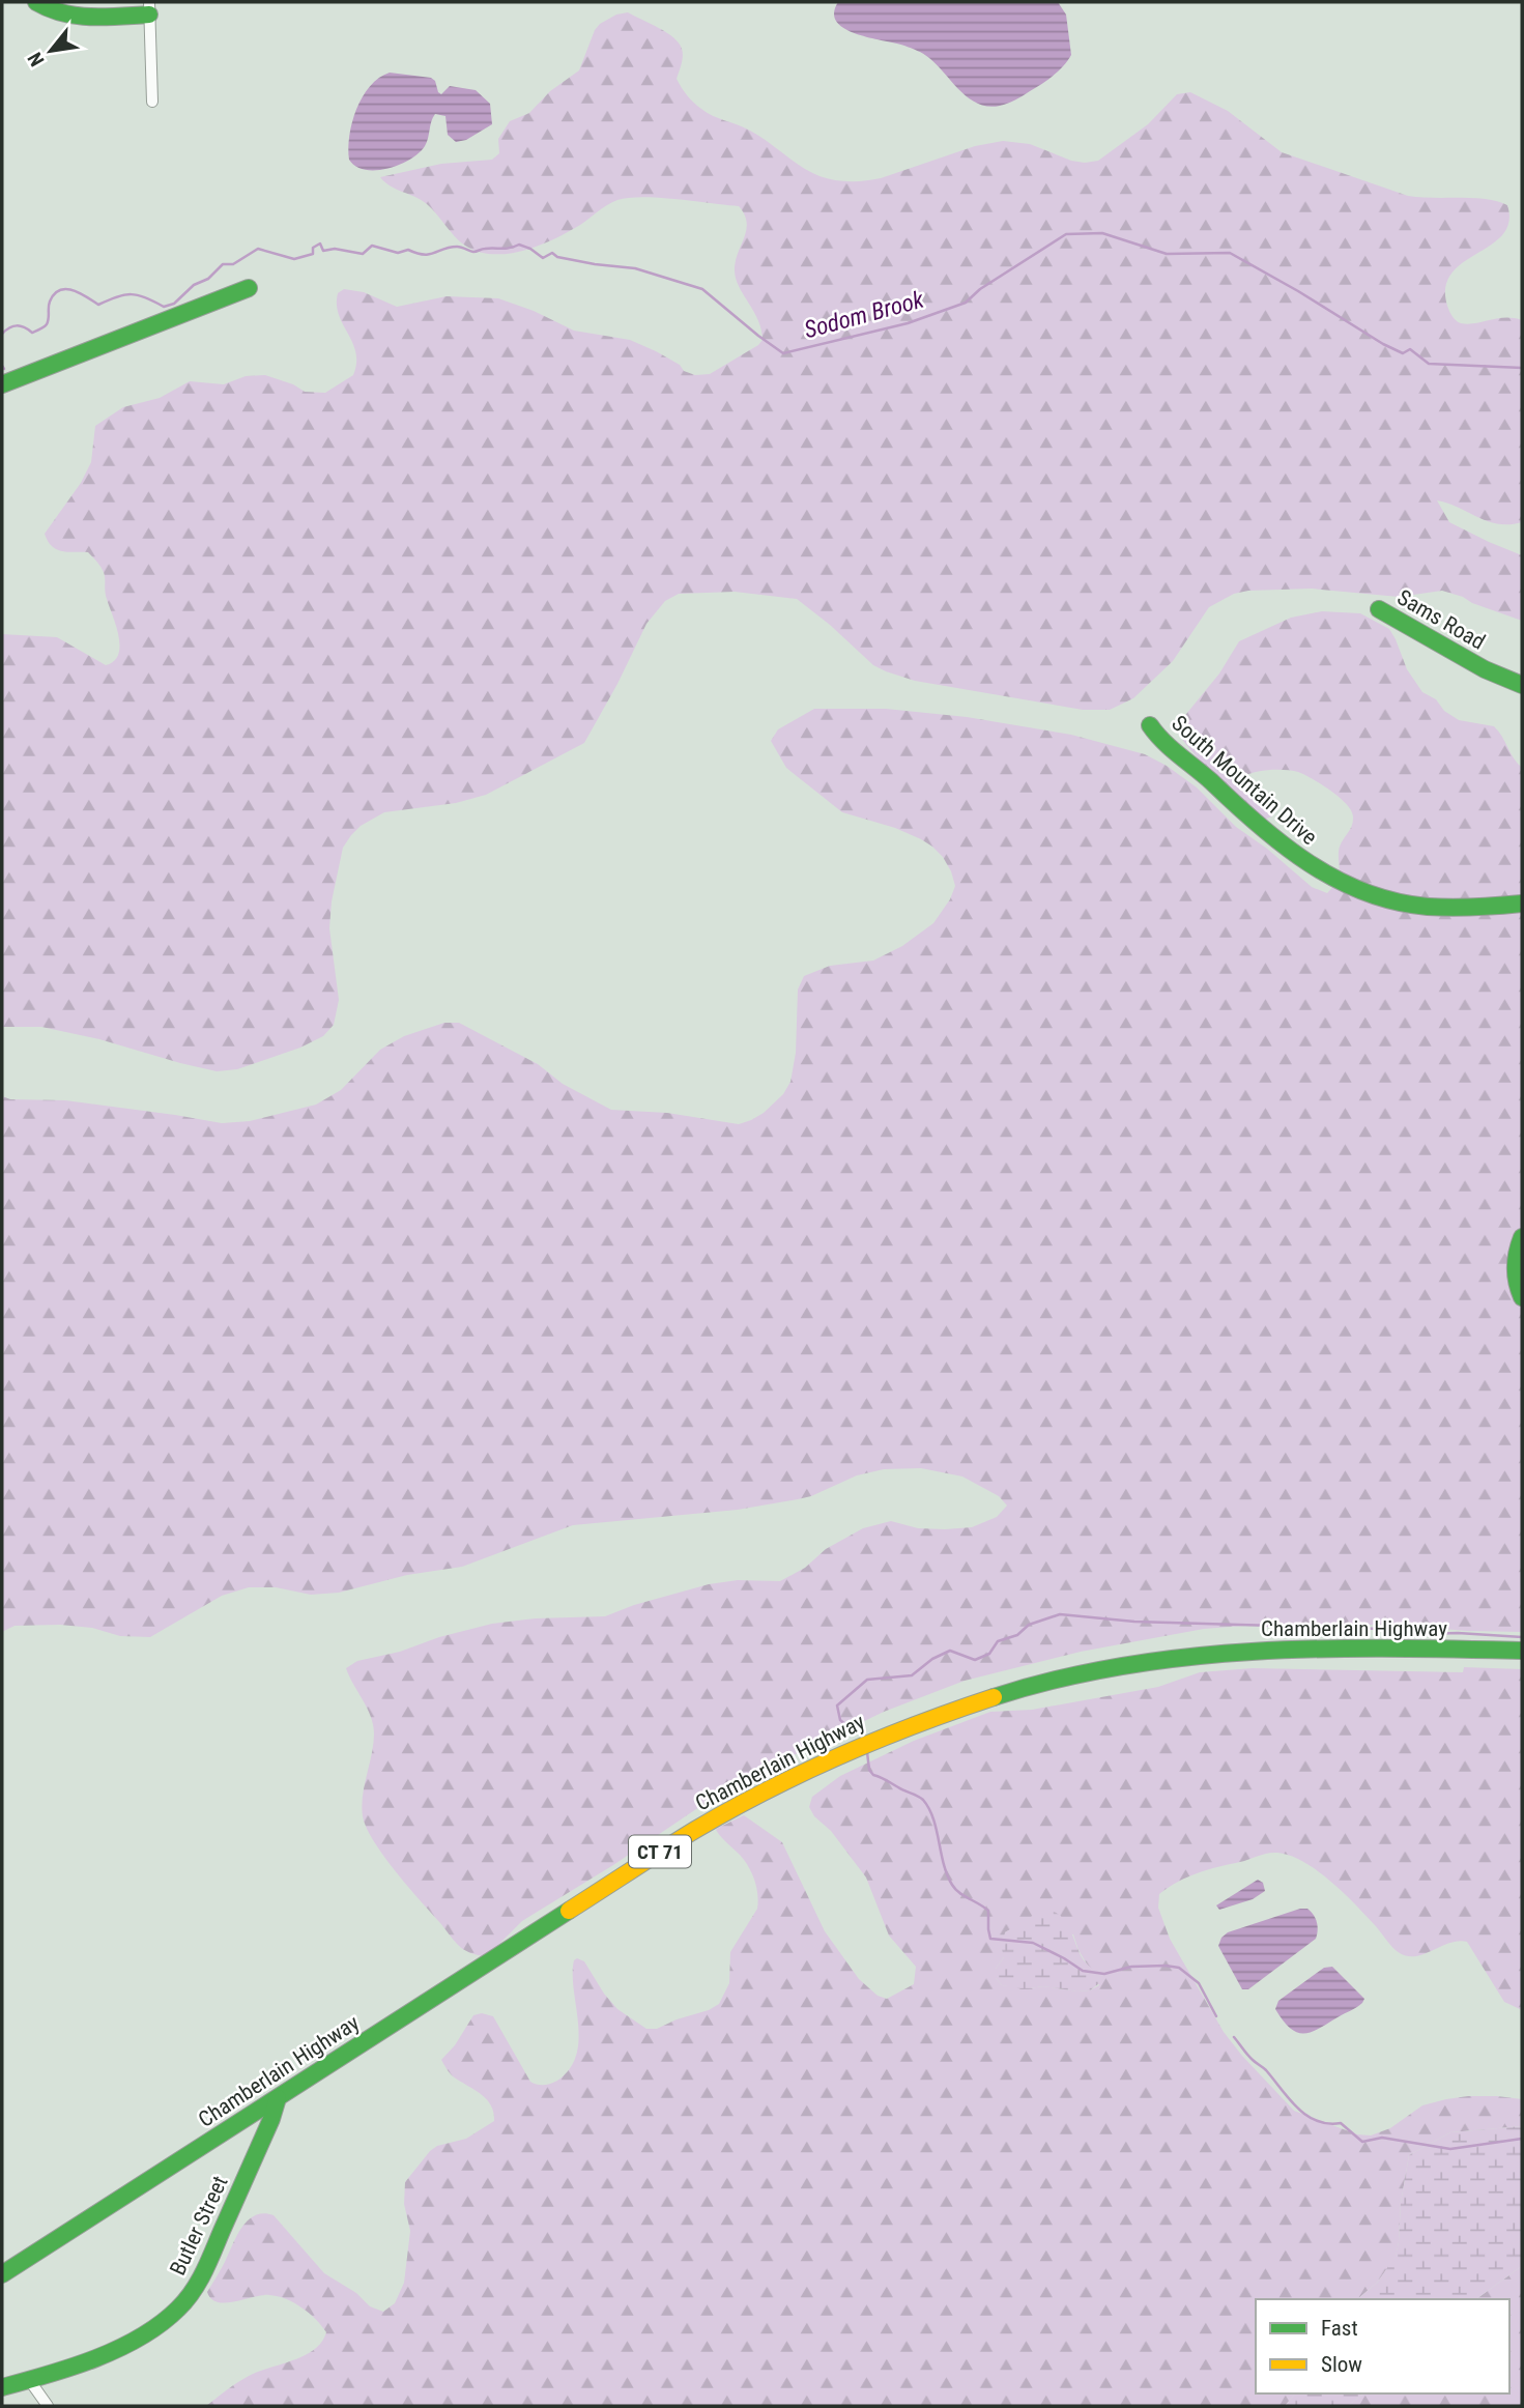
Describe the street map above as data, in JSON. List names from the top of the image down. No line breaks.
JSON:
{"streets":{"main road":["Sams Road","South Mountain Drive","Chamberlain Highway","CT 71","Butler Street"]},"crossings":[["Chamberlain Highway","Butler Street"]],"water":["Sodom Brook"],"legend":["Fast","Slow"],"north":"bottom left"}
